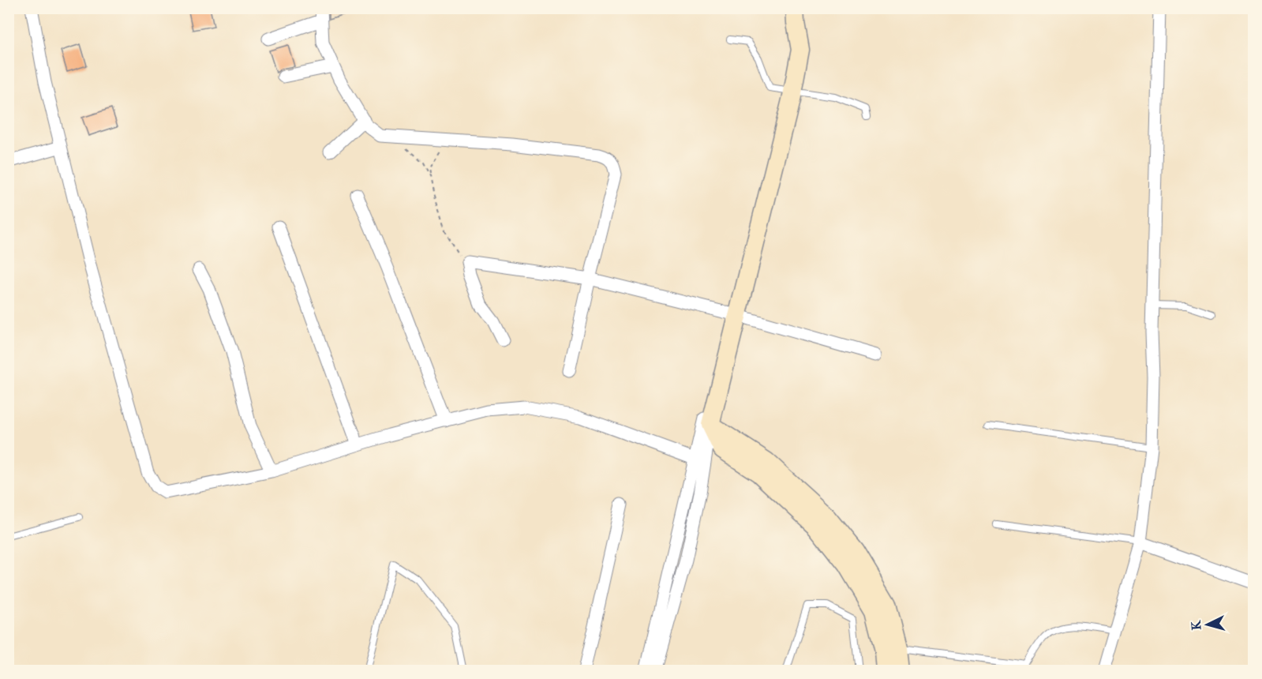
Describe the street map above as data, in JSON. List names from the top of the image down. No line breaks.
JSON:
{"north":"left"}
